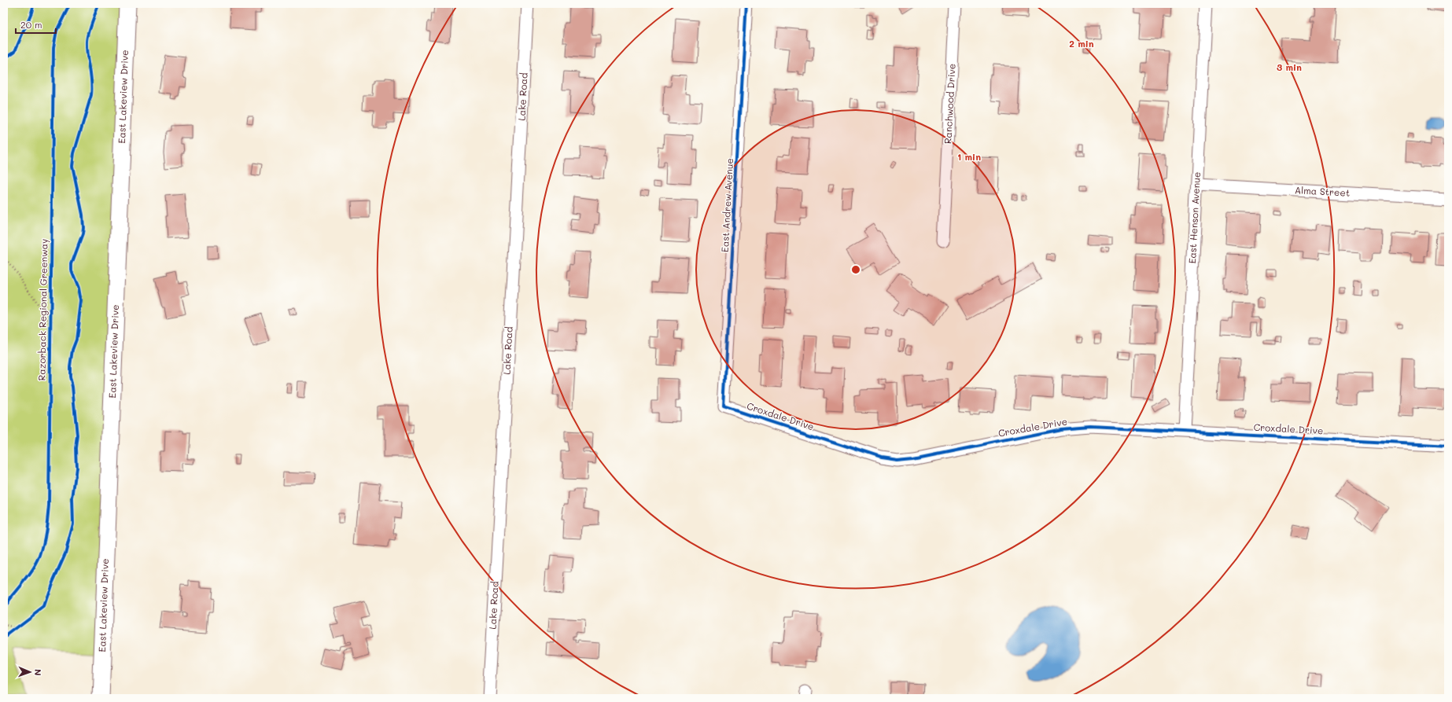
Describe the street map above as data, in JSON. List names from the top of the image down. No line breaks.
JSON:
{"streets":{"street":["East Lakeview Drive","Lake Road","Ranchwood Drive","Alma Street","East Andrew Avenue","East Henson Avenue","Croxdale Drive"],"cycle path":["Razorback Regional Greenway"]},"crossings":[["Alma Street","East Henson Avenue"],["East Andrew Avenue","Croxdale Drive"],["East Henson Avenue","Croxdale Drive"]],"scale_bar":"20 m","north":"right","rings":["2 min","3 min","1 min"]}
